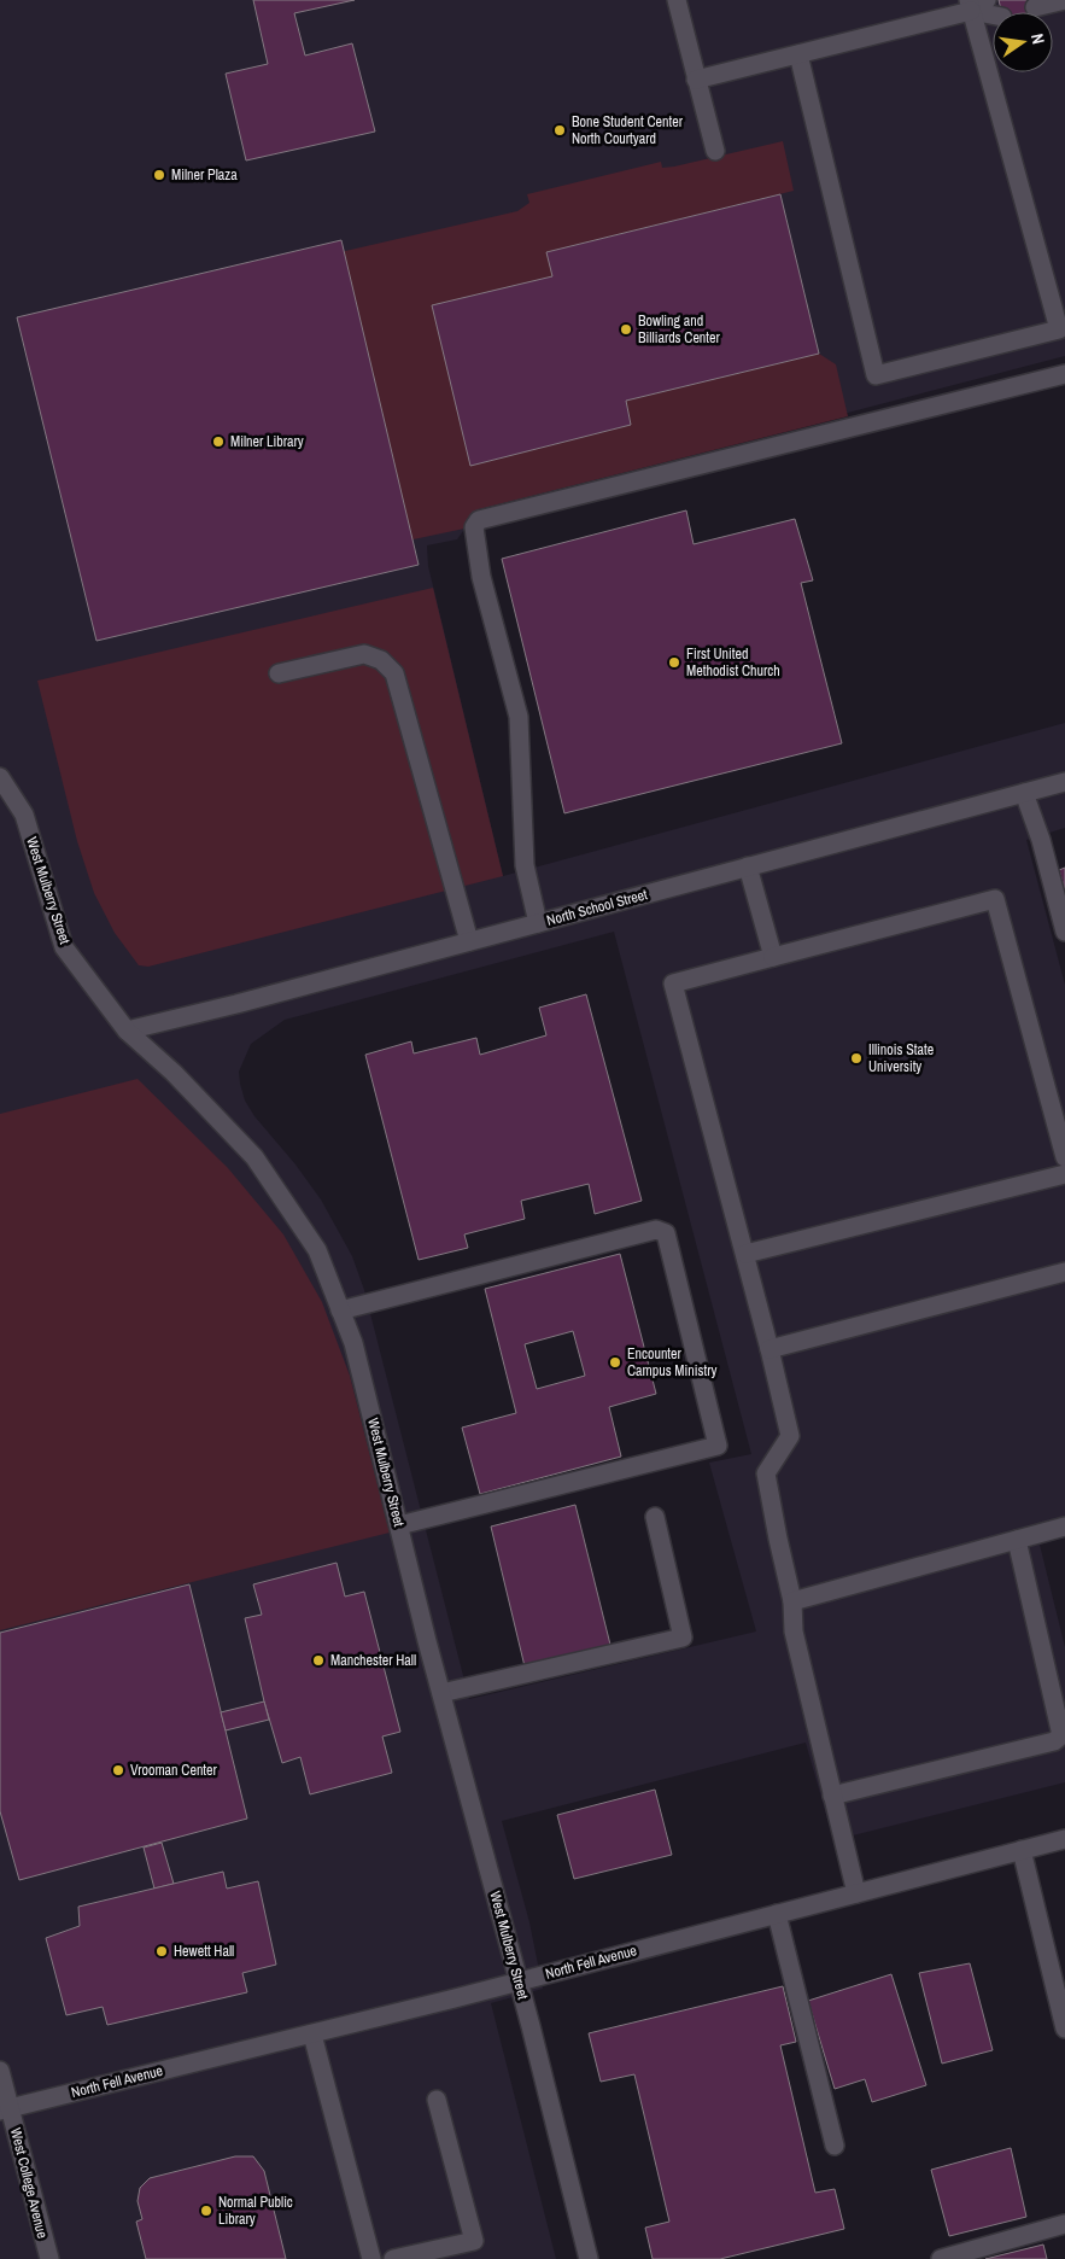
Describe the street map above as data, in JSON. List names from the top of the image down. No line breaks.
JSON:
{"streets":{"street":["West Mulberry Street","North School Street","North Fell Avenue","West College Avenue"]},"crossings":[["West Mulberry Street","North School Street"],["West Mulberry Street","North Fell Avenue"],["North Fell Avenue","West College Avenue"]],"places":["Bone Student Center North Courtyard","Milner Plaza","Bowling and Billiards Center","Milner Library","First United Methodist Church","Illinois State University","Encounter Campus Ministry","Manchester Hall","Vrooman Center","Hewett Hall","Normal Public Library"],"north":"right"}
